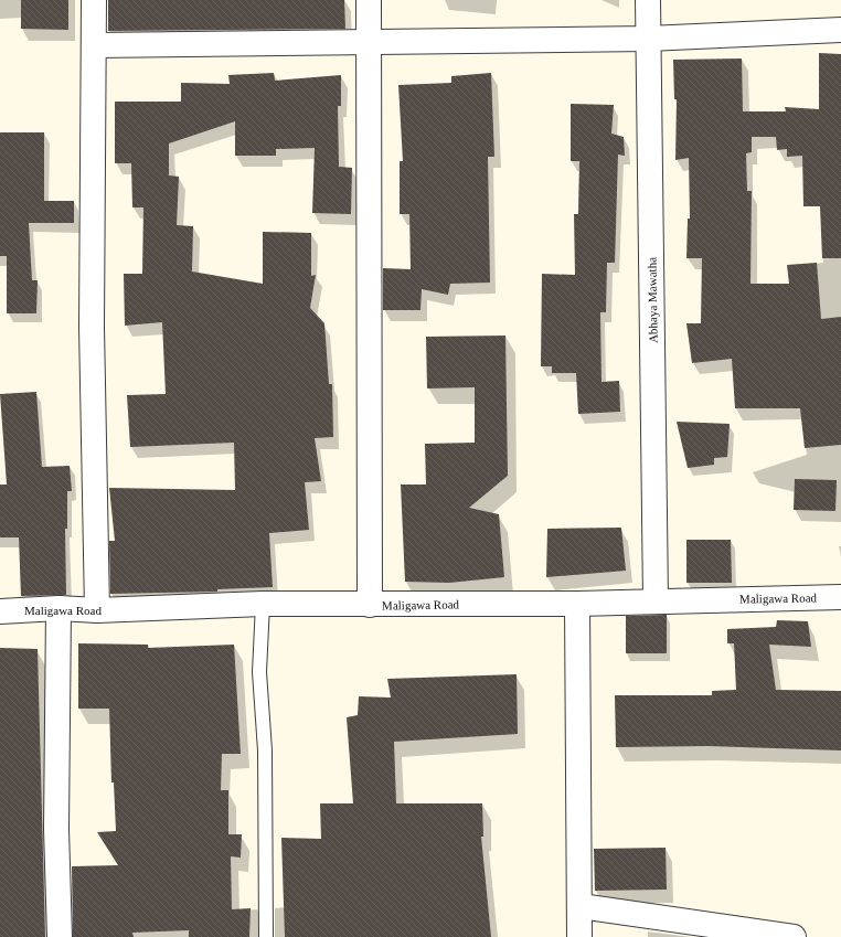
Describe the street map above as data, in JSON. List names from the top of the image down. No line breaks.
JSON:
{"streets":{"street":["Abhaya Mawatha","Maligawa Road"]},"crossings":[["Abhaya Mawatha","Maligawa Road"]]}
